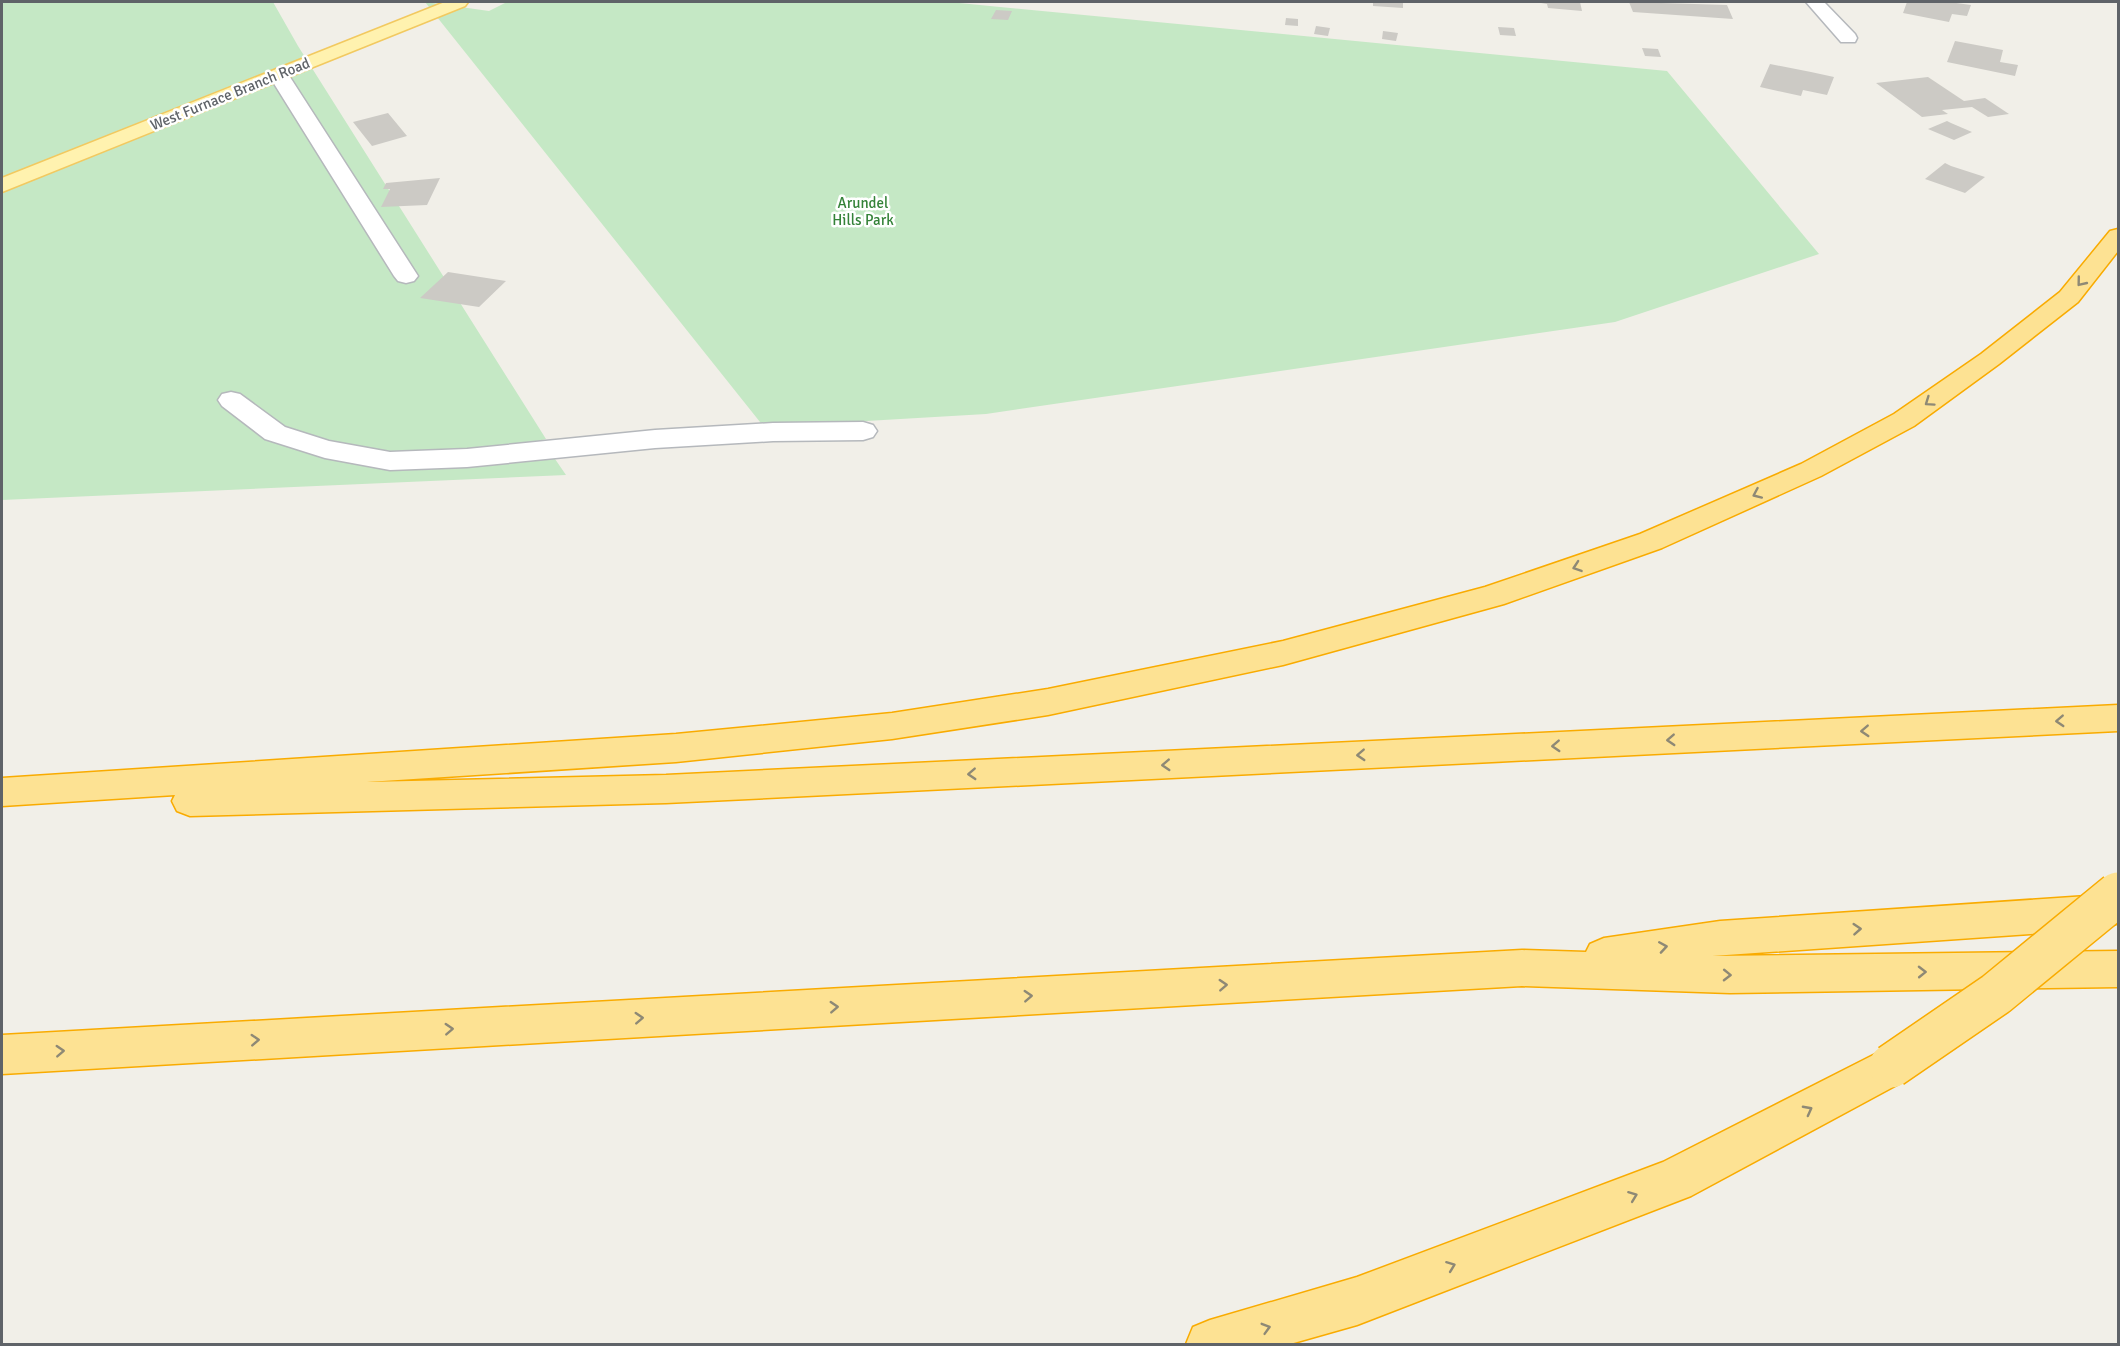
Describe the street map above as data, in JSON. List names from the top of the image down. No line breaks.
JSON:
{"streets":{"main road":["West Furnace Branch Road"]},"parks":["Arundel Hills Park"]}
